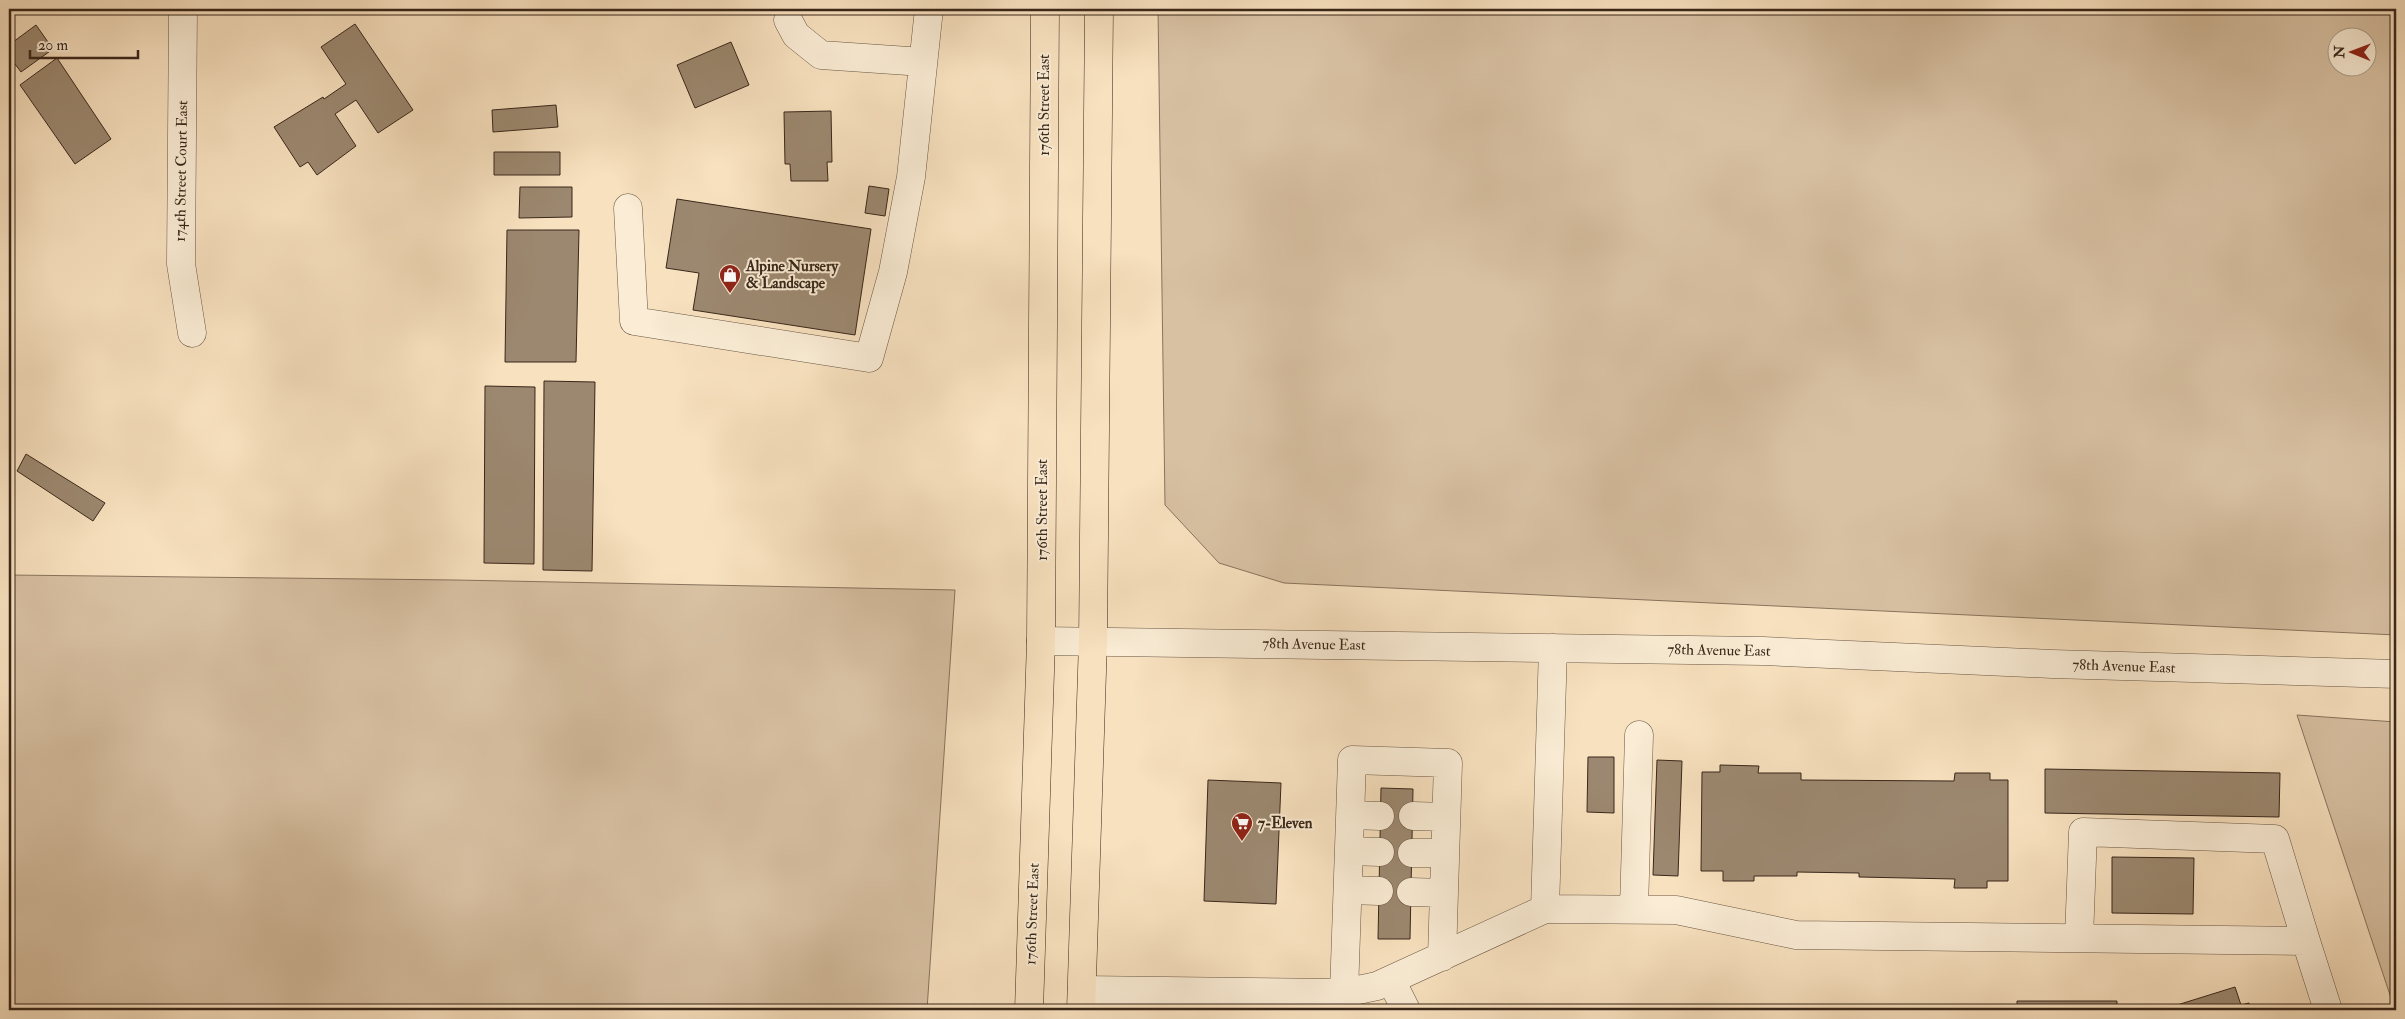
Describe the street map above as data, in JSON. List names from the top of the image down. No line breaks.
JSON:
{"streets":{"main road":["176th Street East"],"street":["174th Street Court East","78th Avenue East"]},"crossings":[["176th Street East","78th Avenue East"]],"places":{"shop":["Alpine Nursery & Landscape"],"supermarket":["7-Eleven"]},"scale_bar":"20 m","north":"left"}
